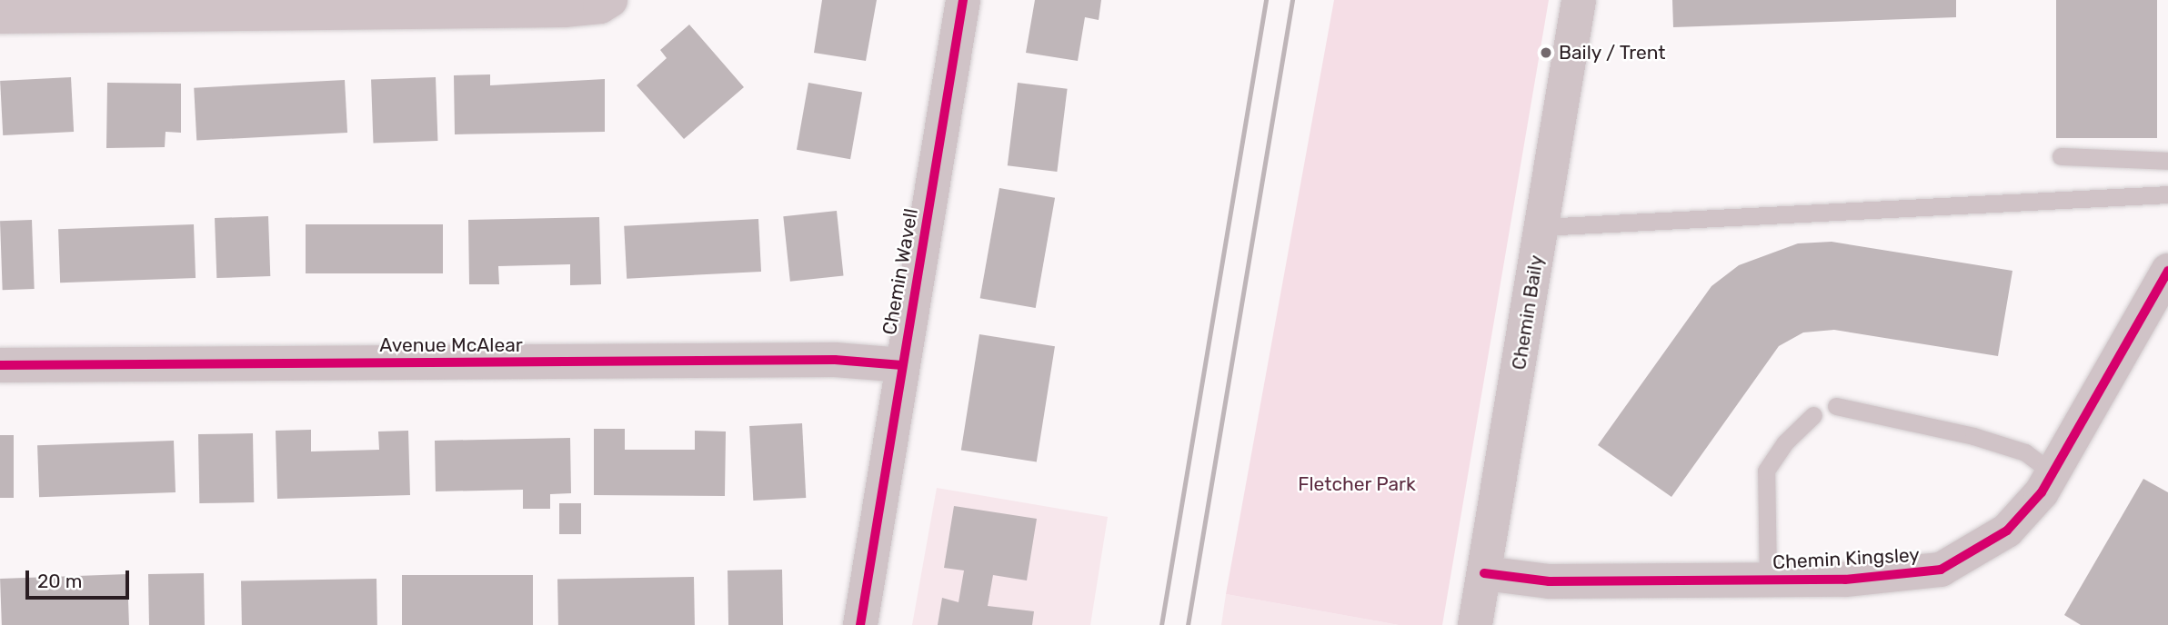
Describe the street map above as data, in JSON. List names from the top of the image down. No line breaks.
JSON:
{"streets":{"street":["Chemin Wavell","Chemin Baily","Avenue McAlear","Chemin Kingsley"]},"crossings":[["Chemin Wavell","Avenue McAlear"],["Chemin Baily","Chemin Kingsley"]],"parks":["Fletcher Park"],"places":["Baily / Trent"],"scale_bar":"20 m"}
